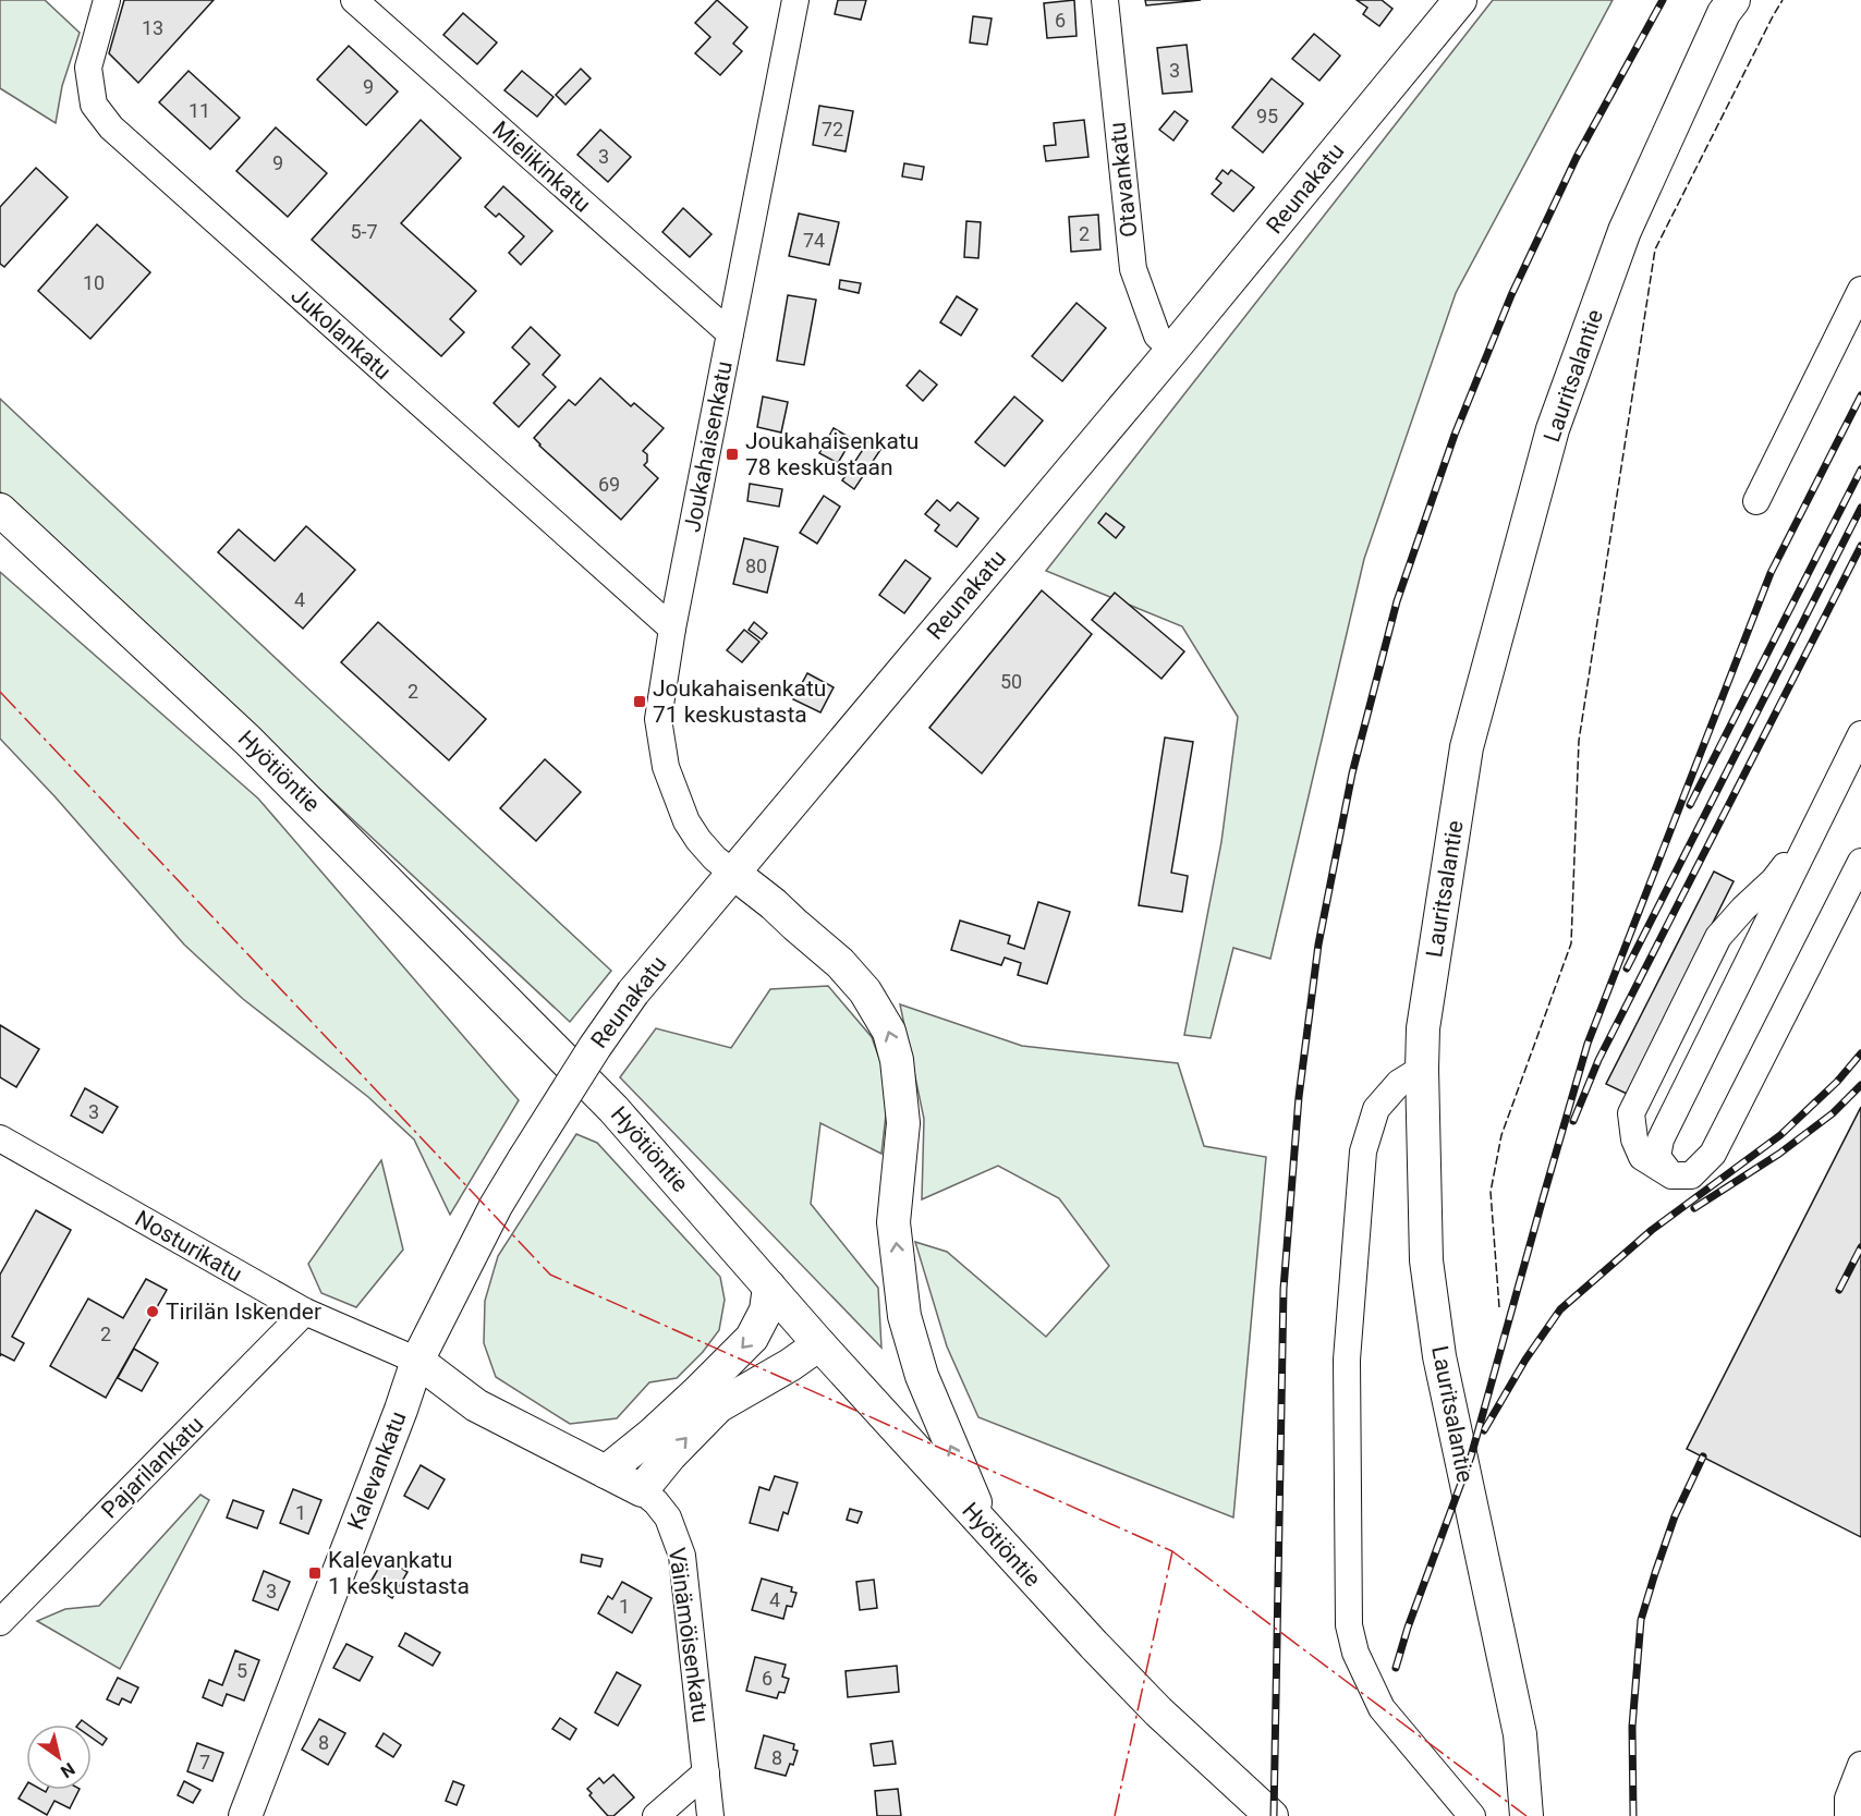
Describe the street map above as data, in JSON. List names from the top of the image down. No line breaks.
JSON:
{"streets":{"main road":["Reunakatu","Lauritsalantie","Hyötiöntie","Kalevankatu","Väinämöisenkatu"],"street":["Mielikinkatu","Otavankatu","Jukolankatu","Joukahaisenkatu","Nosturikatu","Pajarilankatu"]},"crossings":[["Mielikinkatu","Joukahaisenkatu"],["Otavankatu","Reunakatu"],["Reunakatu","Joukahaisenkatu"],["Reunakatu","Kalevankatu"],["Jukolankatu","Joukahaisenkatu"],["Nosturikatu","Pajarilankatu"],["Nosturikatu","Kalevankatu"],["Nosturikatu","Väinämöisenkatu"],["Kalevankatu","Väinämöisenkatu"]],"places":{"transit":["Joukahaisenkatu 78 keskustaan","Joukahaisenkatu 71 keskustasta","Kalevankatu 1 keskustasta"],"other":["Tirilän Iskender"]},"house_numbers":["6","13","3","9","11","95","72","3","9","5-7","2","74","10","69","80","4","50","2","3","2","1","3","4","1","5","6","8","8","7"],"north":"bottom right"}
